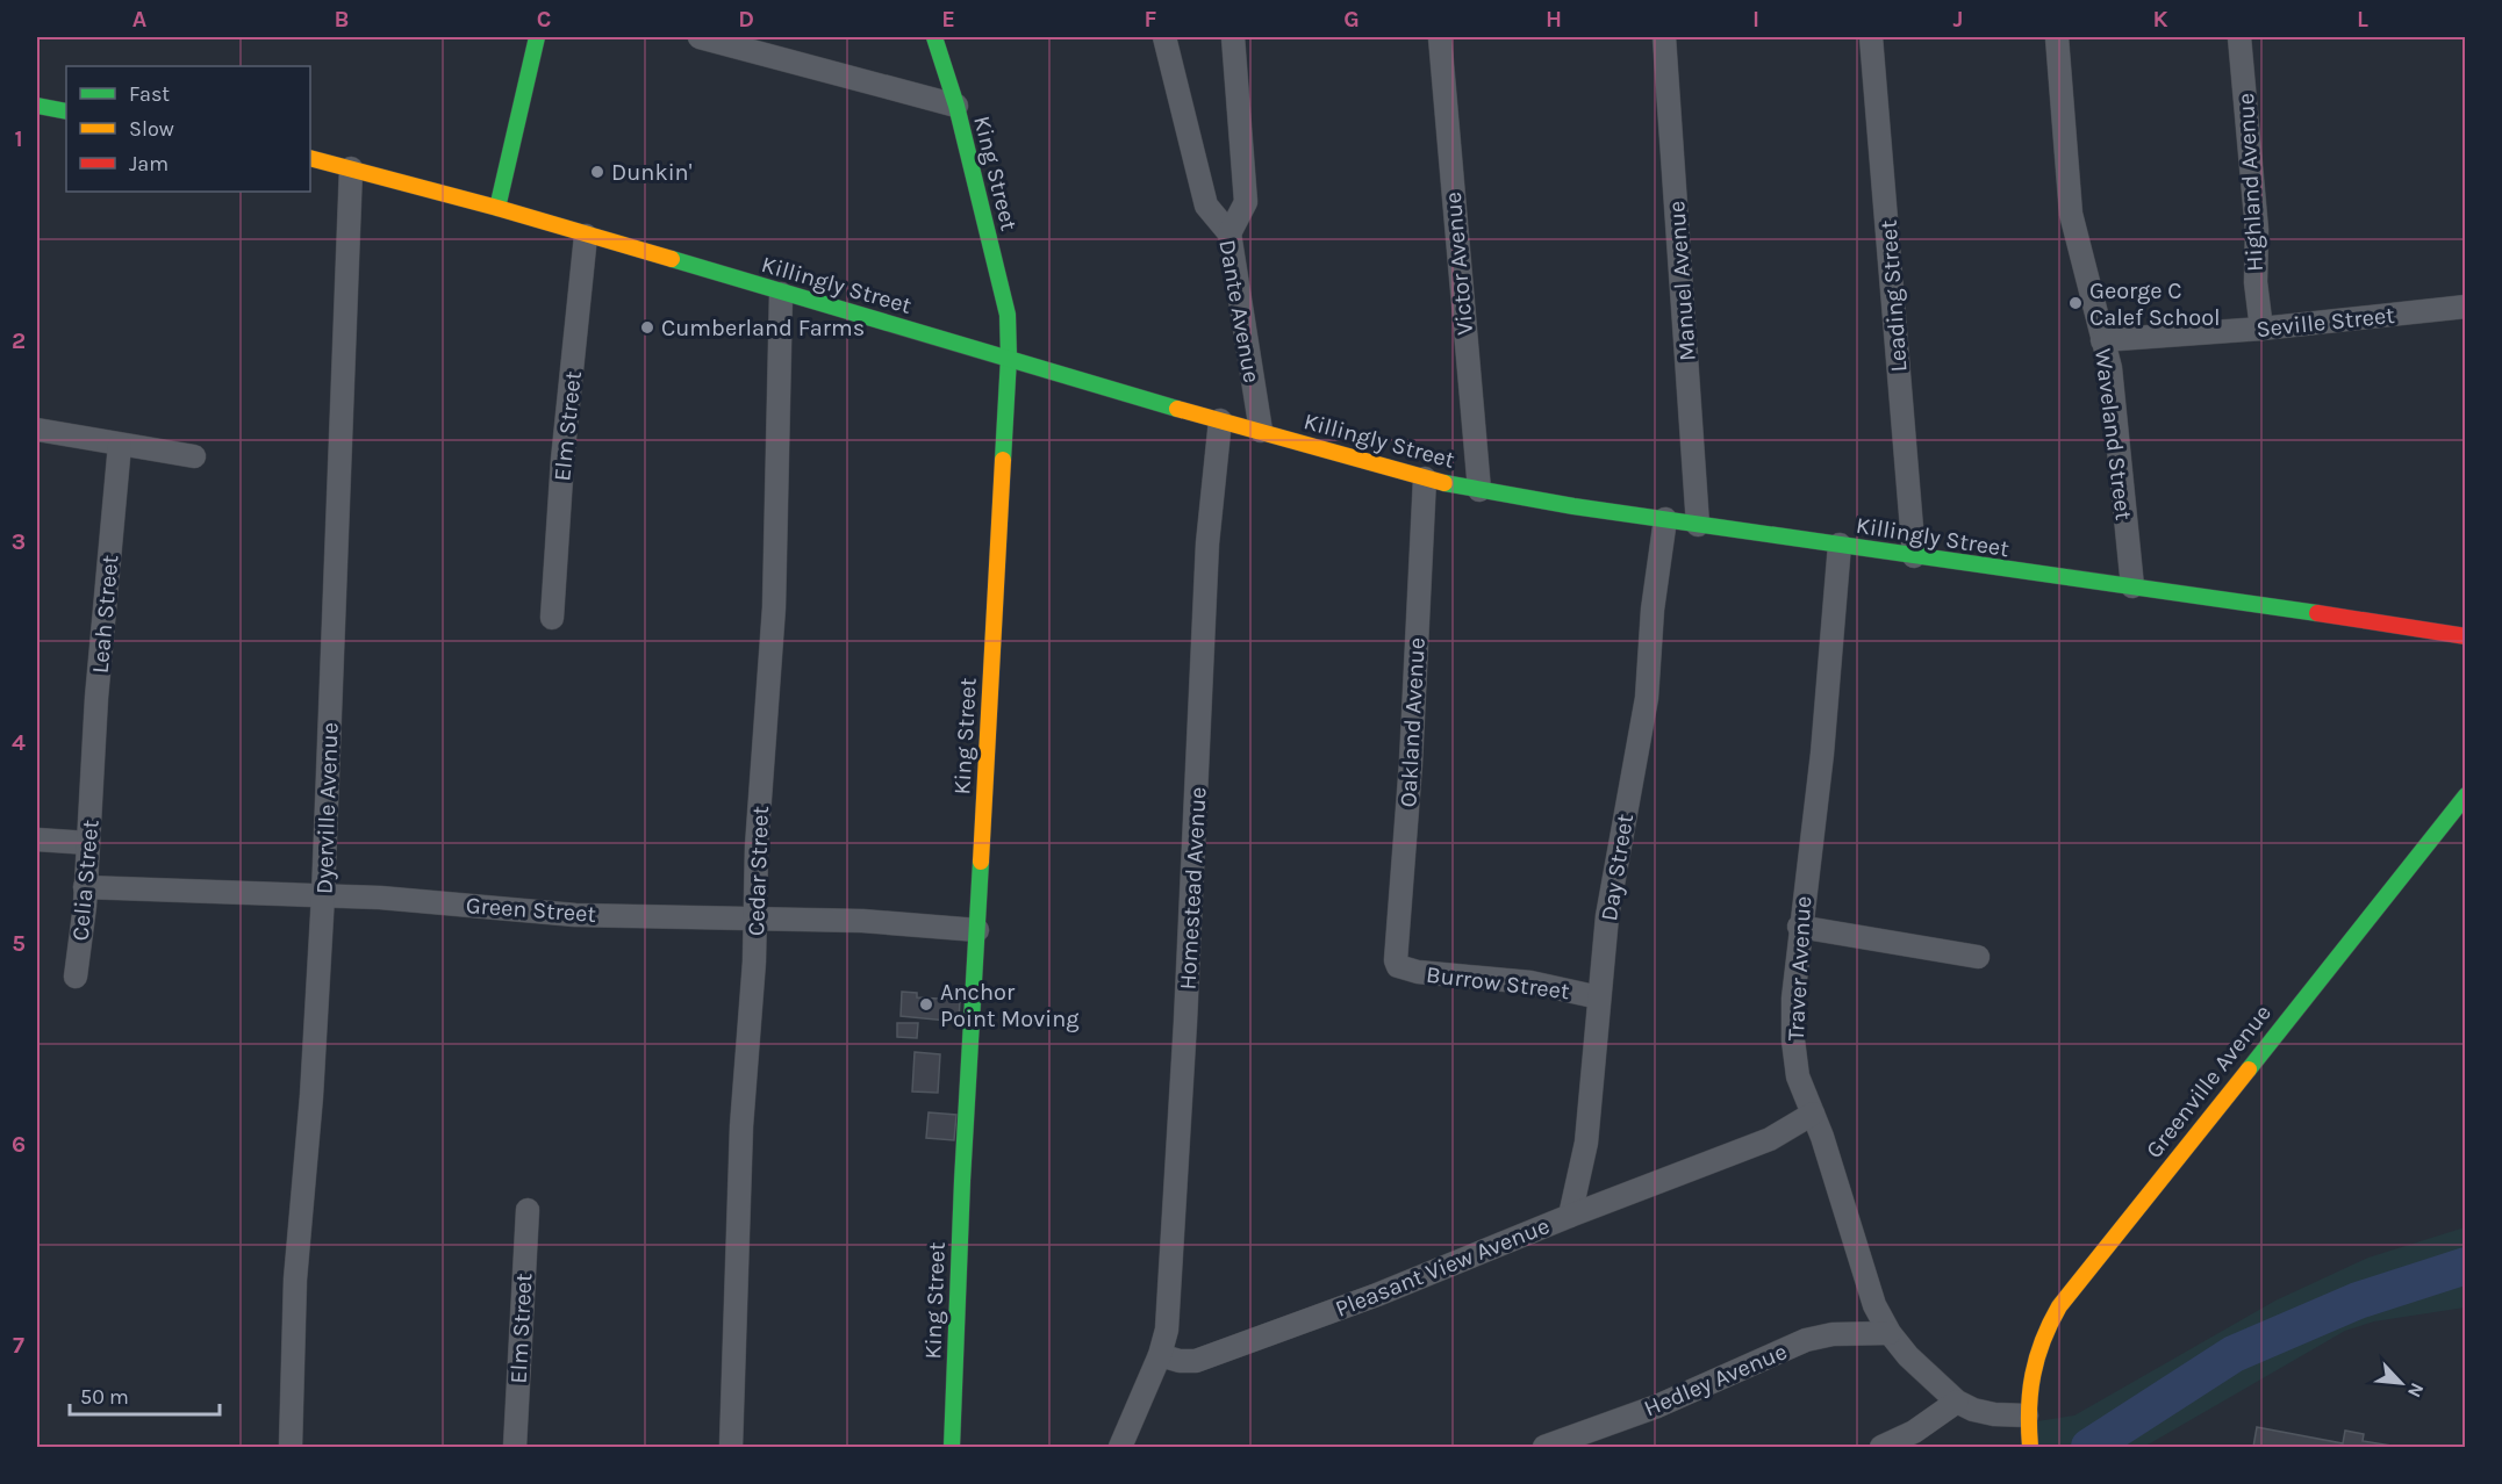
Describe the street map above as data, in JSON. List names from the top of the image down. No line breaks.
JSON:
{"streets":{"main road":["King Street","Killingly Street","Greenville Avenue"],"street":["Highland Avenue","Victor Avenue","Manuel Avenue","Leading Street","Dante Avenue","Seville Street","Elm Street","Waveland Street","Leah Street","Oakland Avenue","Dyerville Avenue","Day Street","Cedar Street","Celia Street","Homestead Avenue","Green Street","Traver Avenue","Burrow Street","Pleasant View Avenue","Hedley Avenue"]},"crossings":[["King Street","Killingly Street"],["King Street","Green Street"],["Highland Avenue","Seville Street"],["Victor Avenue","Killingly Street"],["Manuel Avenue","Killingly Street"],["Killingly Street","Leading Street"],["Killingly Street","Dante Avenue"],["Killingly Street","Elm Street"],["Killingly Street","Waveland Street"],["Killingly Street","Oakland Avenue"],["Killingly Street","Dyerville Avenue"],["Killingly Street","Day Street"],["Killingly Street","Cedar Street"],["Killingly Street","Homestead Avenue"],["Killingly Street","Traver Avenue"],["Seville Street","Waveland Street"],["Leah Street","Celia Street"],["Oakland Avenue","Burrow Street"],["Dyerville Avenue","Green Street"],["Day Street","Burrow Street"],["Day Street","Pleasant View Avenue"],["Cedar Street","Green Street"],["Celia Street","Green Street"],["Homestead Avenue","Pleasant View Avenue"],["Traver Avenue","Greenville Avenue"],["Traver Avenue","Pleasant View Avenue"],["Traver Avenue","Hedley Avenue"]],"places":["Dunkin'","George C Calef School","Cumberland Farms","Anchor Point Moving"],"legend":["Fast","Slow","Jam"],"scale_bar":"50 m","north":"bottom right","grid":{"columns":["A","B","C","D","E","F","G","H","I","J","K","L"],"rows":["1","2","3","4","5","6","7"]}}
